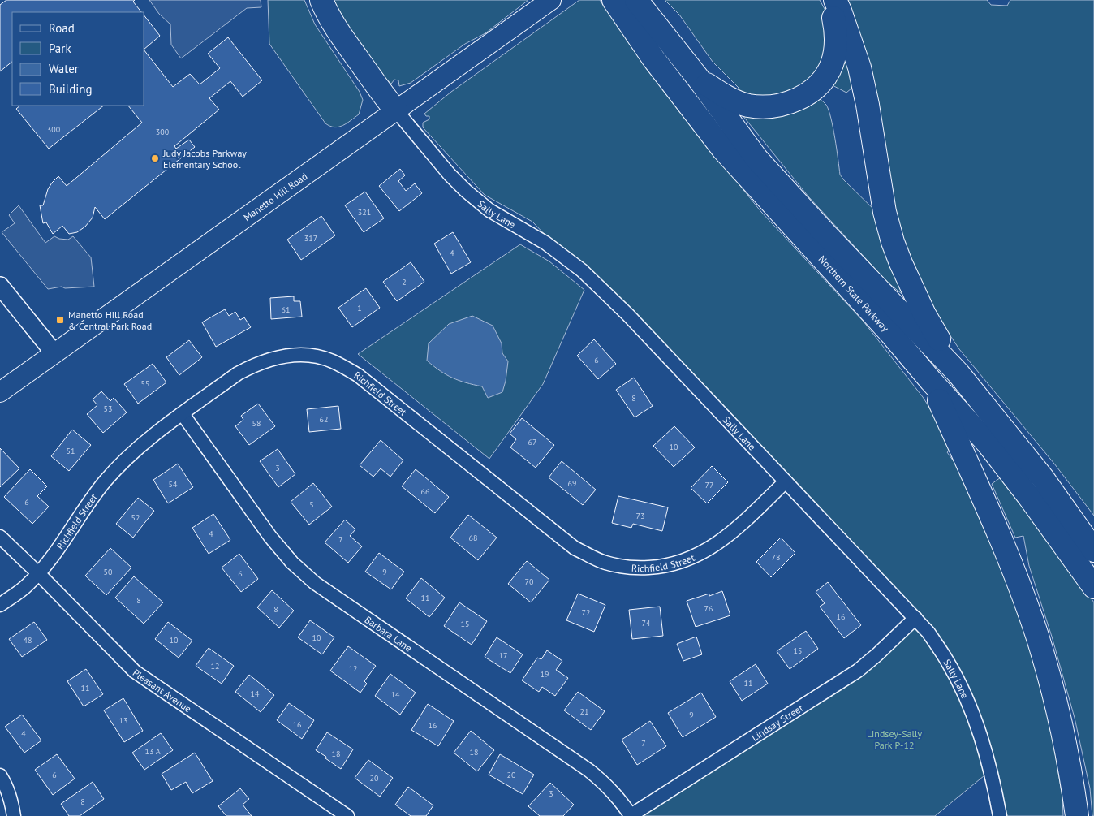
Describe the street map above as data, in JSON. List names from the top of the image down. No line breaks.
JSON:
{"streets":{"highway":["Northern State Parkway"],"main road":["Manetto Hill Road"],"street":["Sally Lane","Richfield Street","Barbara Lane","Pleasant Avenue","Lindsay Street"]},"crossings":[["Manetto Hill Road","Sally Lane"],["Sally Lane","Richfield Street"],["Sally Lane","Lindsay Street"],["Richfield Street","Barbara Lane"],["Richfield Street","Pleasant Avenue"],["Barbara Lane","Lindsay Street"]],"parks":["Lindsey-Sally Park P-12"],"places":{"other":["Judy Jacobs Parkway Elementary School"],"transit":["Manetto Hill Road & Central Park Road"]},"house_numbers":["300","300","321","317","4","2","1","61","6","55","8","53","62","58","67","10","51","3","69","54","77","66","6","5","73","52","4","68","7","78","50","9","6","70","11","8","76","8","72","16","74","15","10","48","10","15","17","12","12","19","11","11","14","14","21","9","13","16","16","4","7","13 A","18","18","6","20","20","3","8"],"legend":["Road","Park","Water","Building"]}
